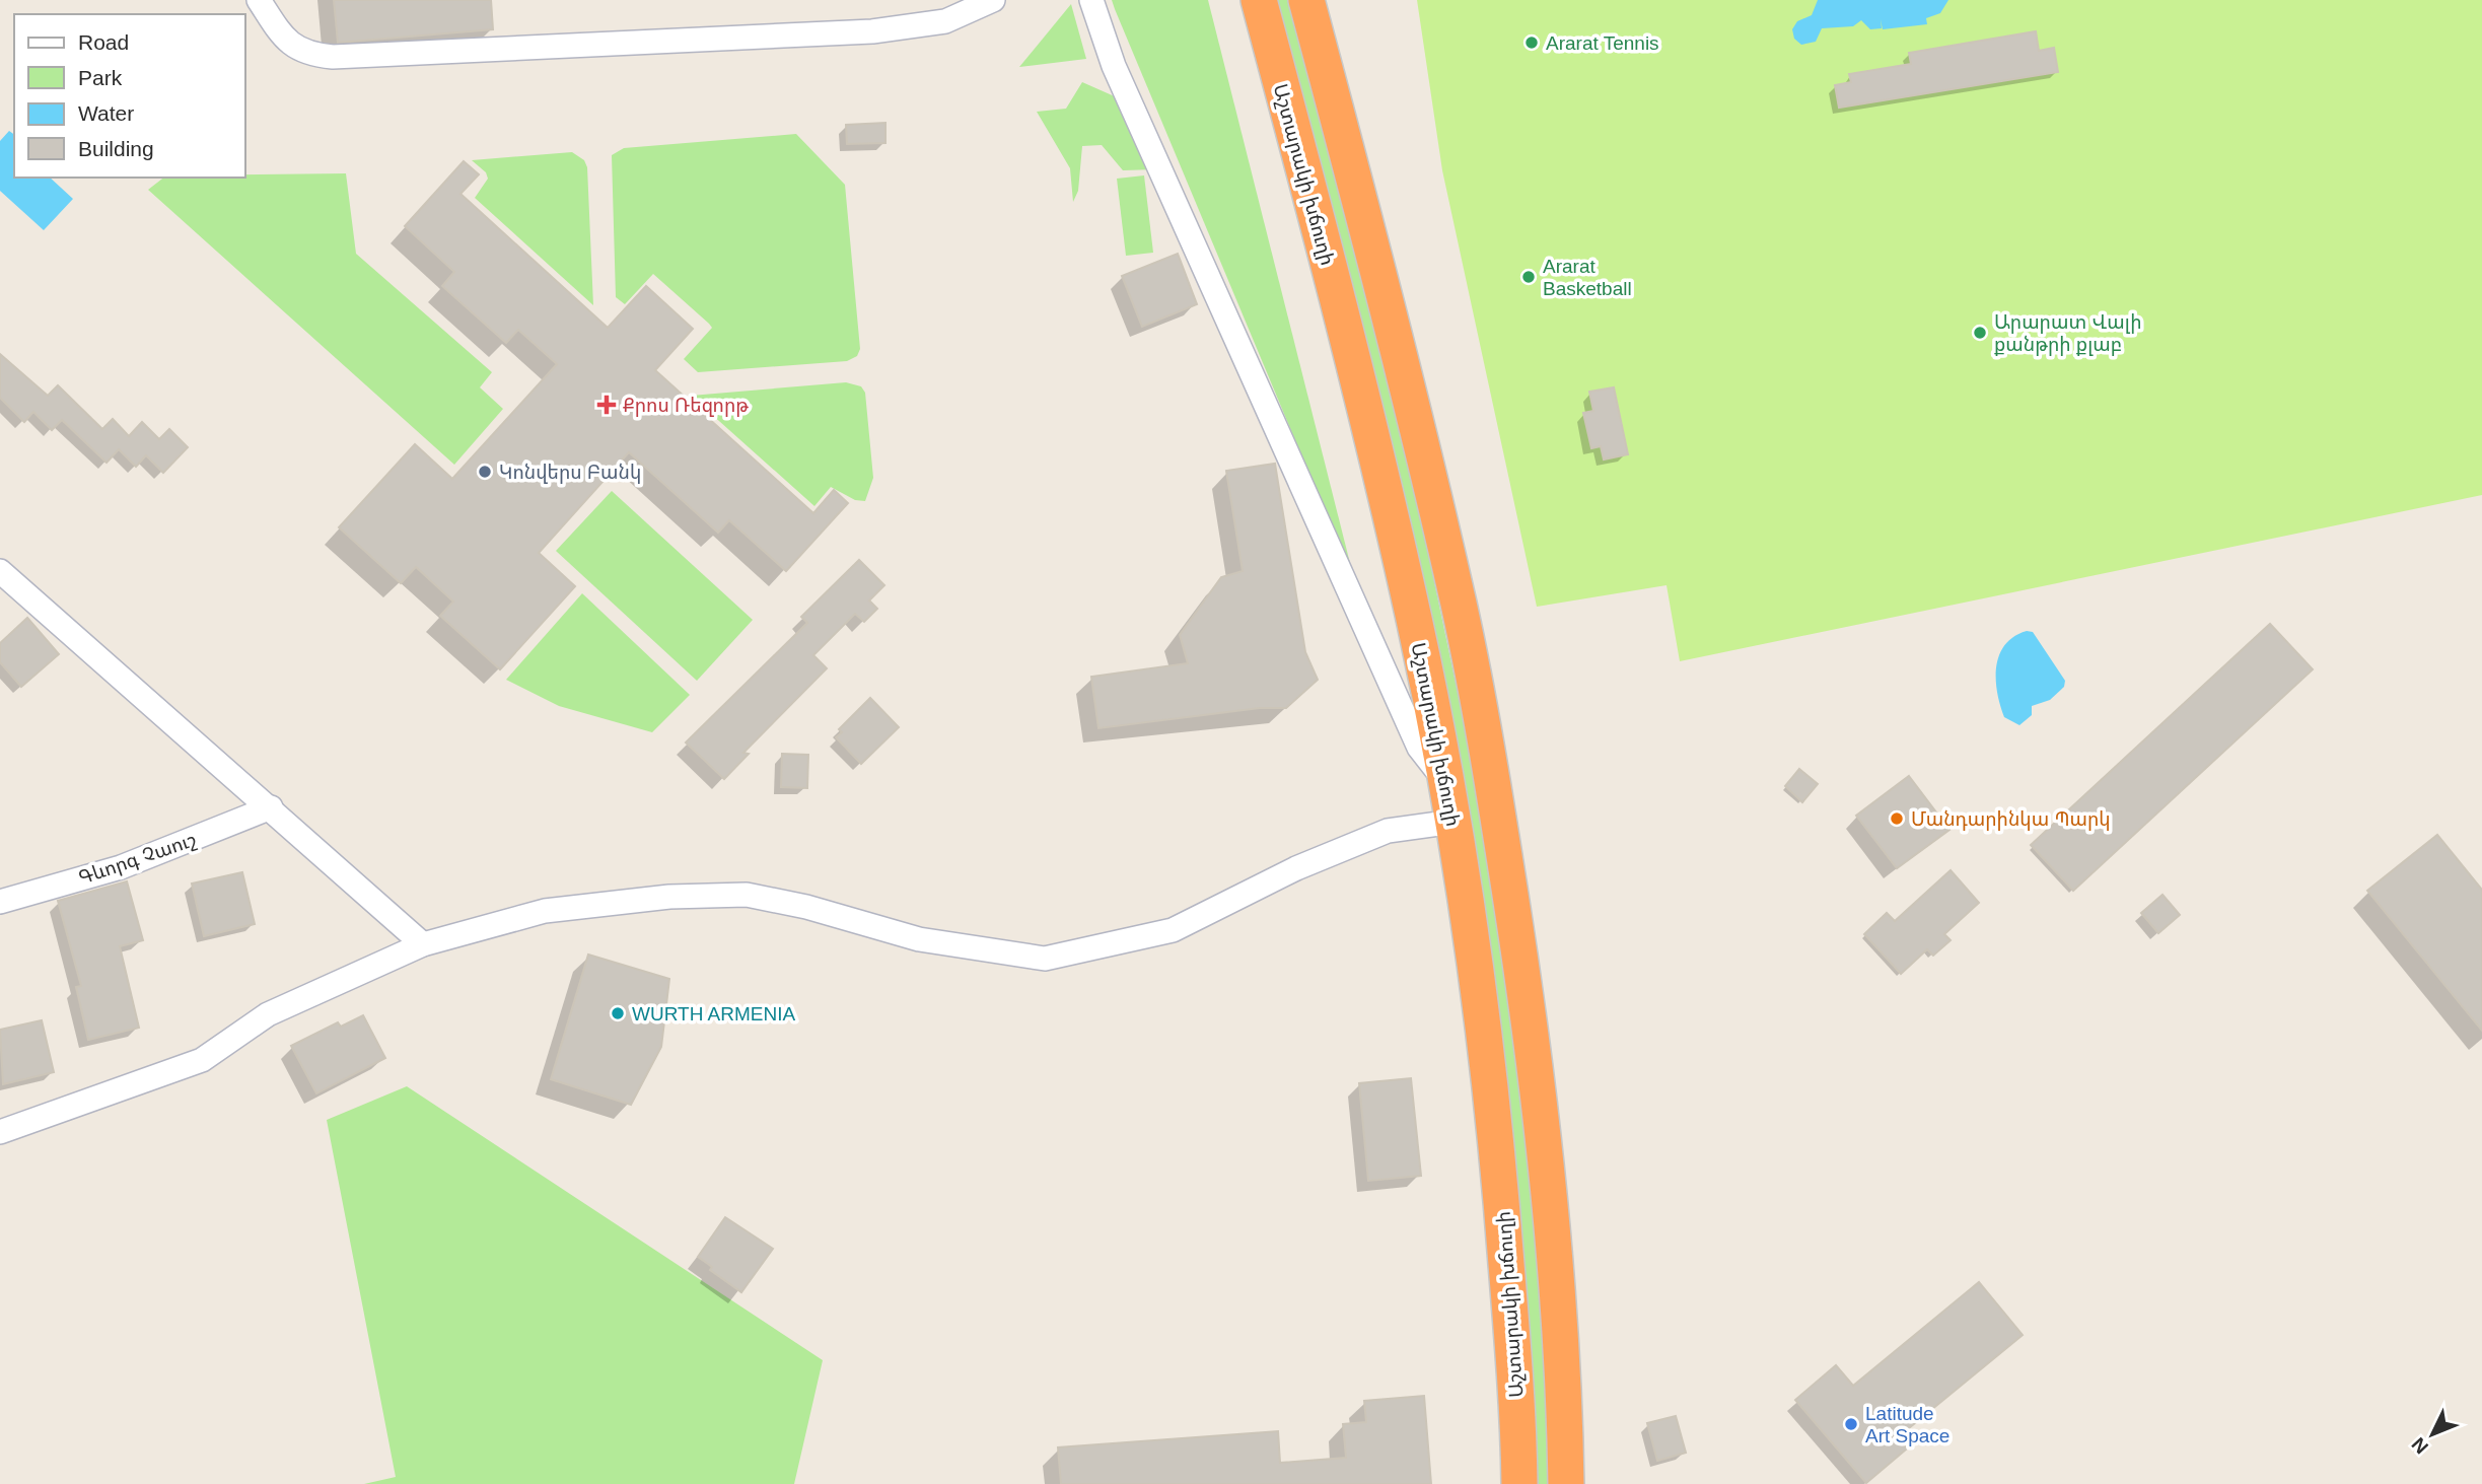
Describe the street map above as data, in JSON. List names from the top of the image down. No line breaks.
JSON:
{"streets":{"highway":["Աշտարակի խճուղի"],"street":["Գևորգ Չաուշ"]},"places":{"other":["Ararat Tennis","Ararat Basketball","Արարատ Վալի քանթրի քլաբ","Կոնվերս Բանկ","Մանդարինկա Պարկ","WURTH ARMENIA","Latitude Art Space"],"health":["Քրոս Ռեզորթ"]},"legend":["Road","Park","Water","Building"],"north":"bottom left"}
